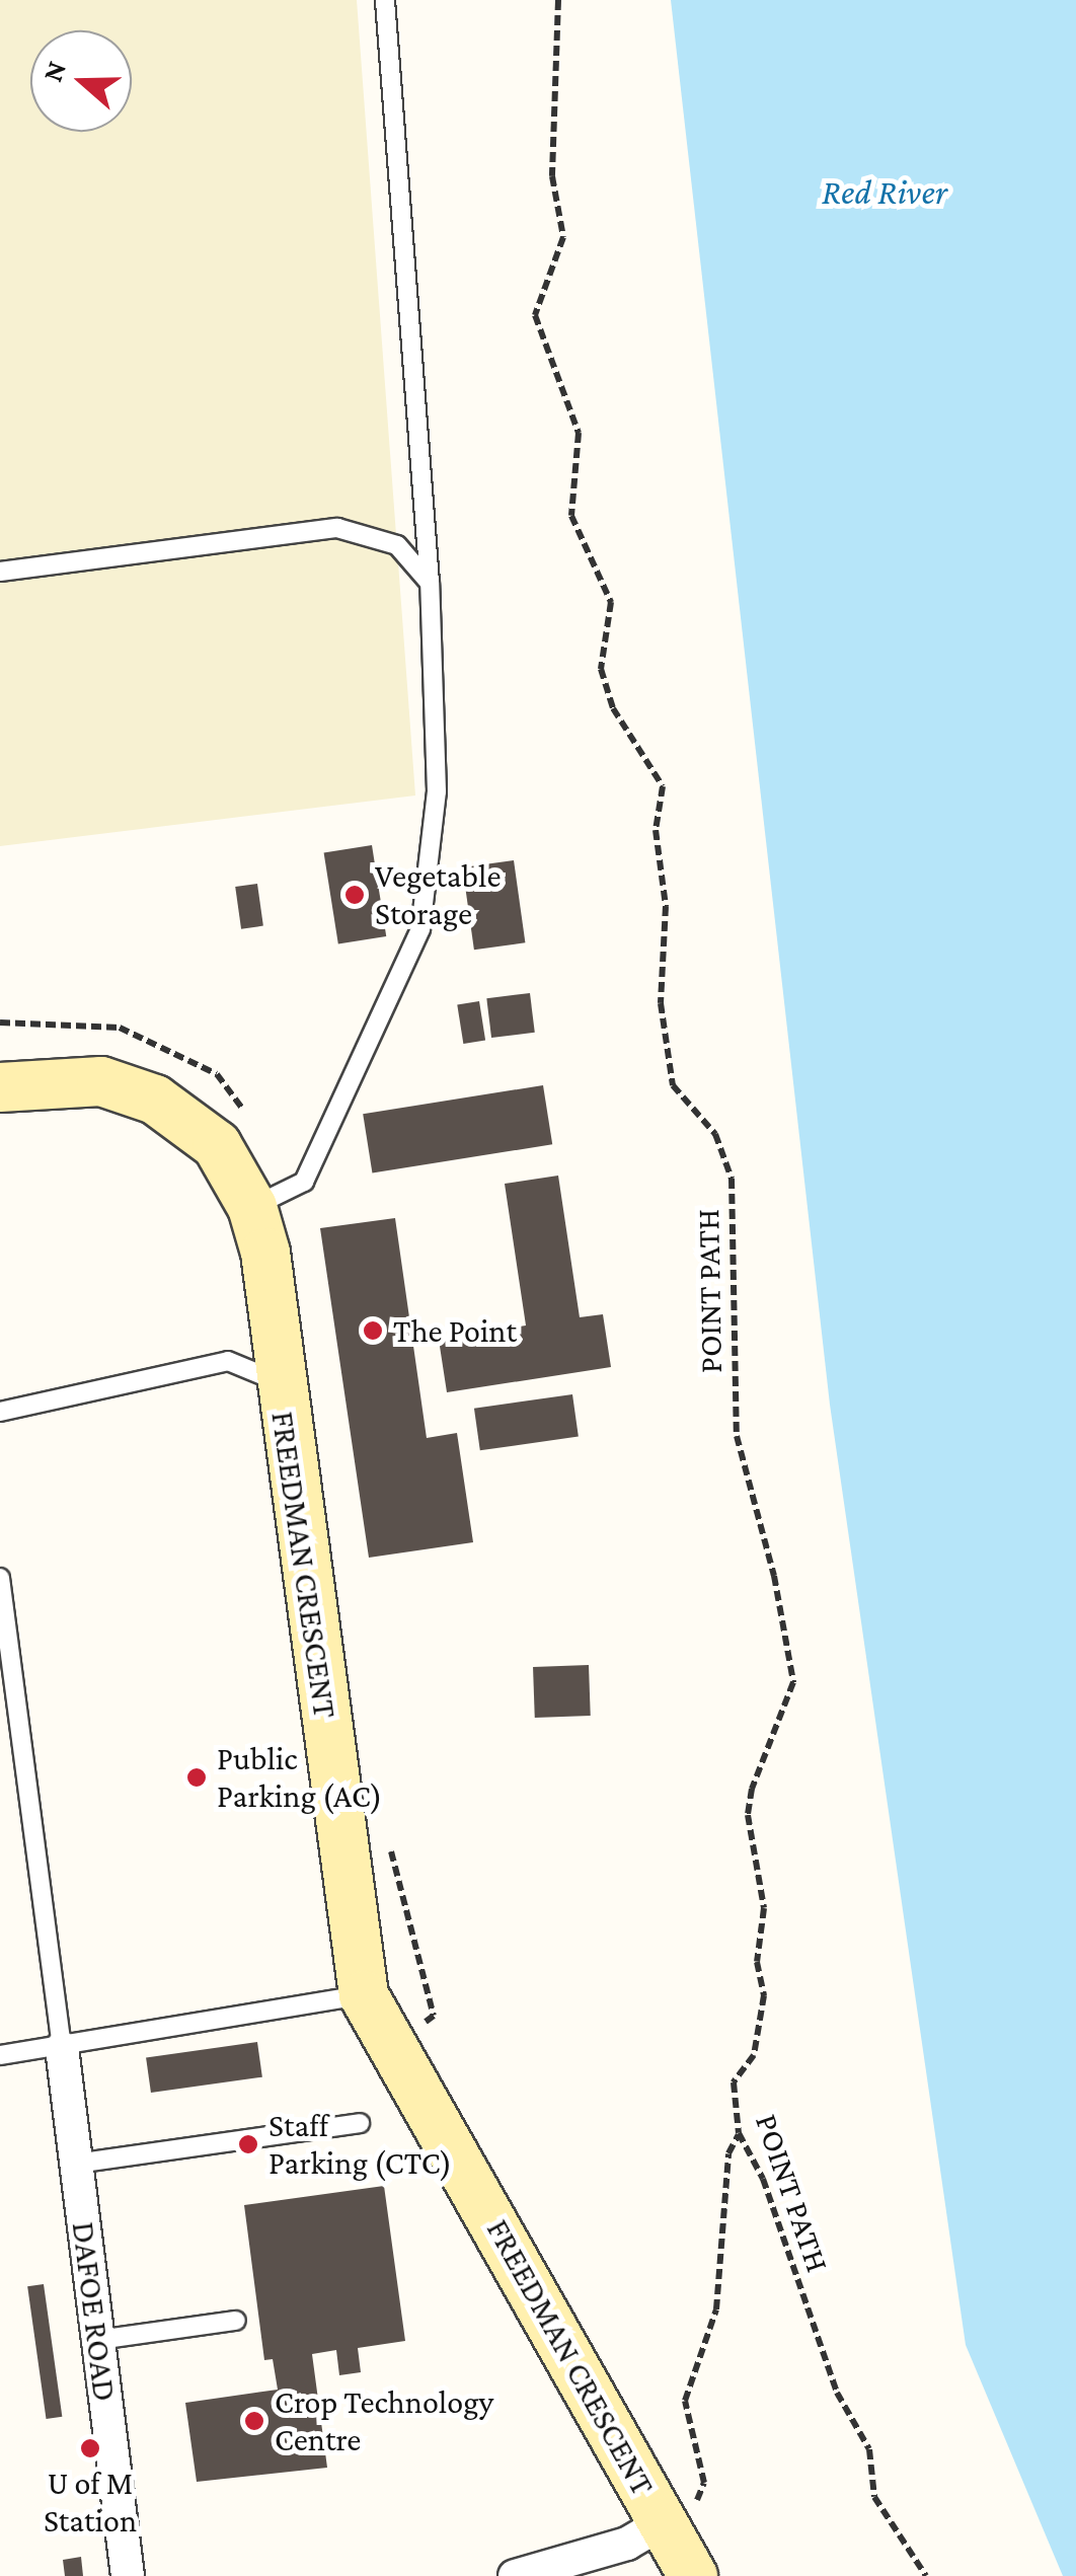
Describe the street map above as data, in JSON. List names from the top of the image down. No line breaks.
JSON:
{"streets":{"street":["FREEDMAN CRESCENT","DAFOE ROAD"],"path":["POINT PATH"]},"water":["Red River"],"places":["Vegetable Storage","The Point","Public Parking (AC)","Staff Parking (CTC)","Crop Technology Centre","U of M Station"],"north":"left"}
